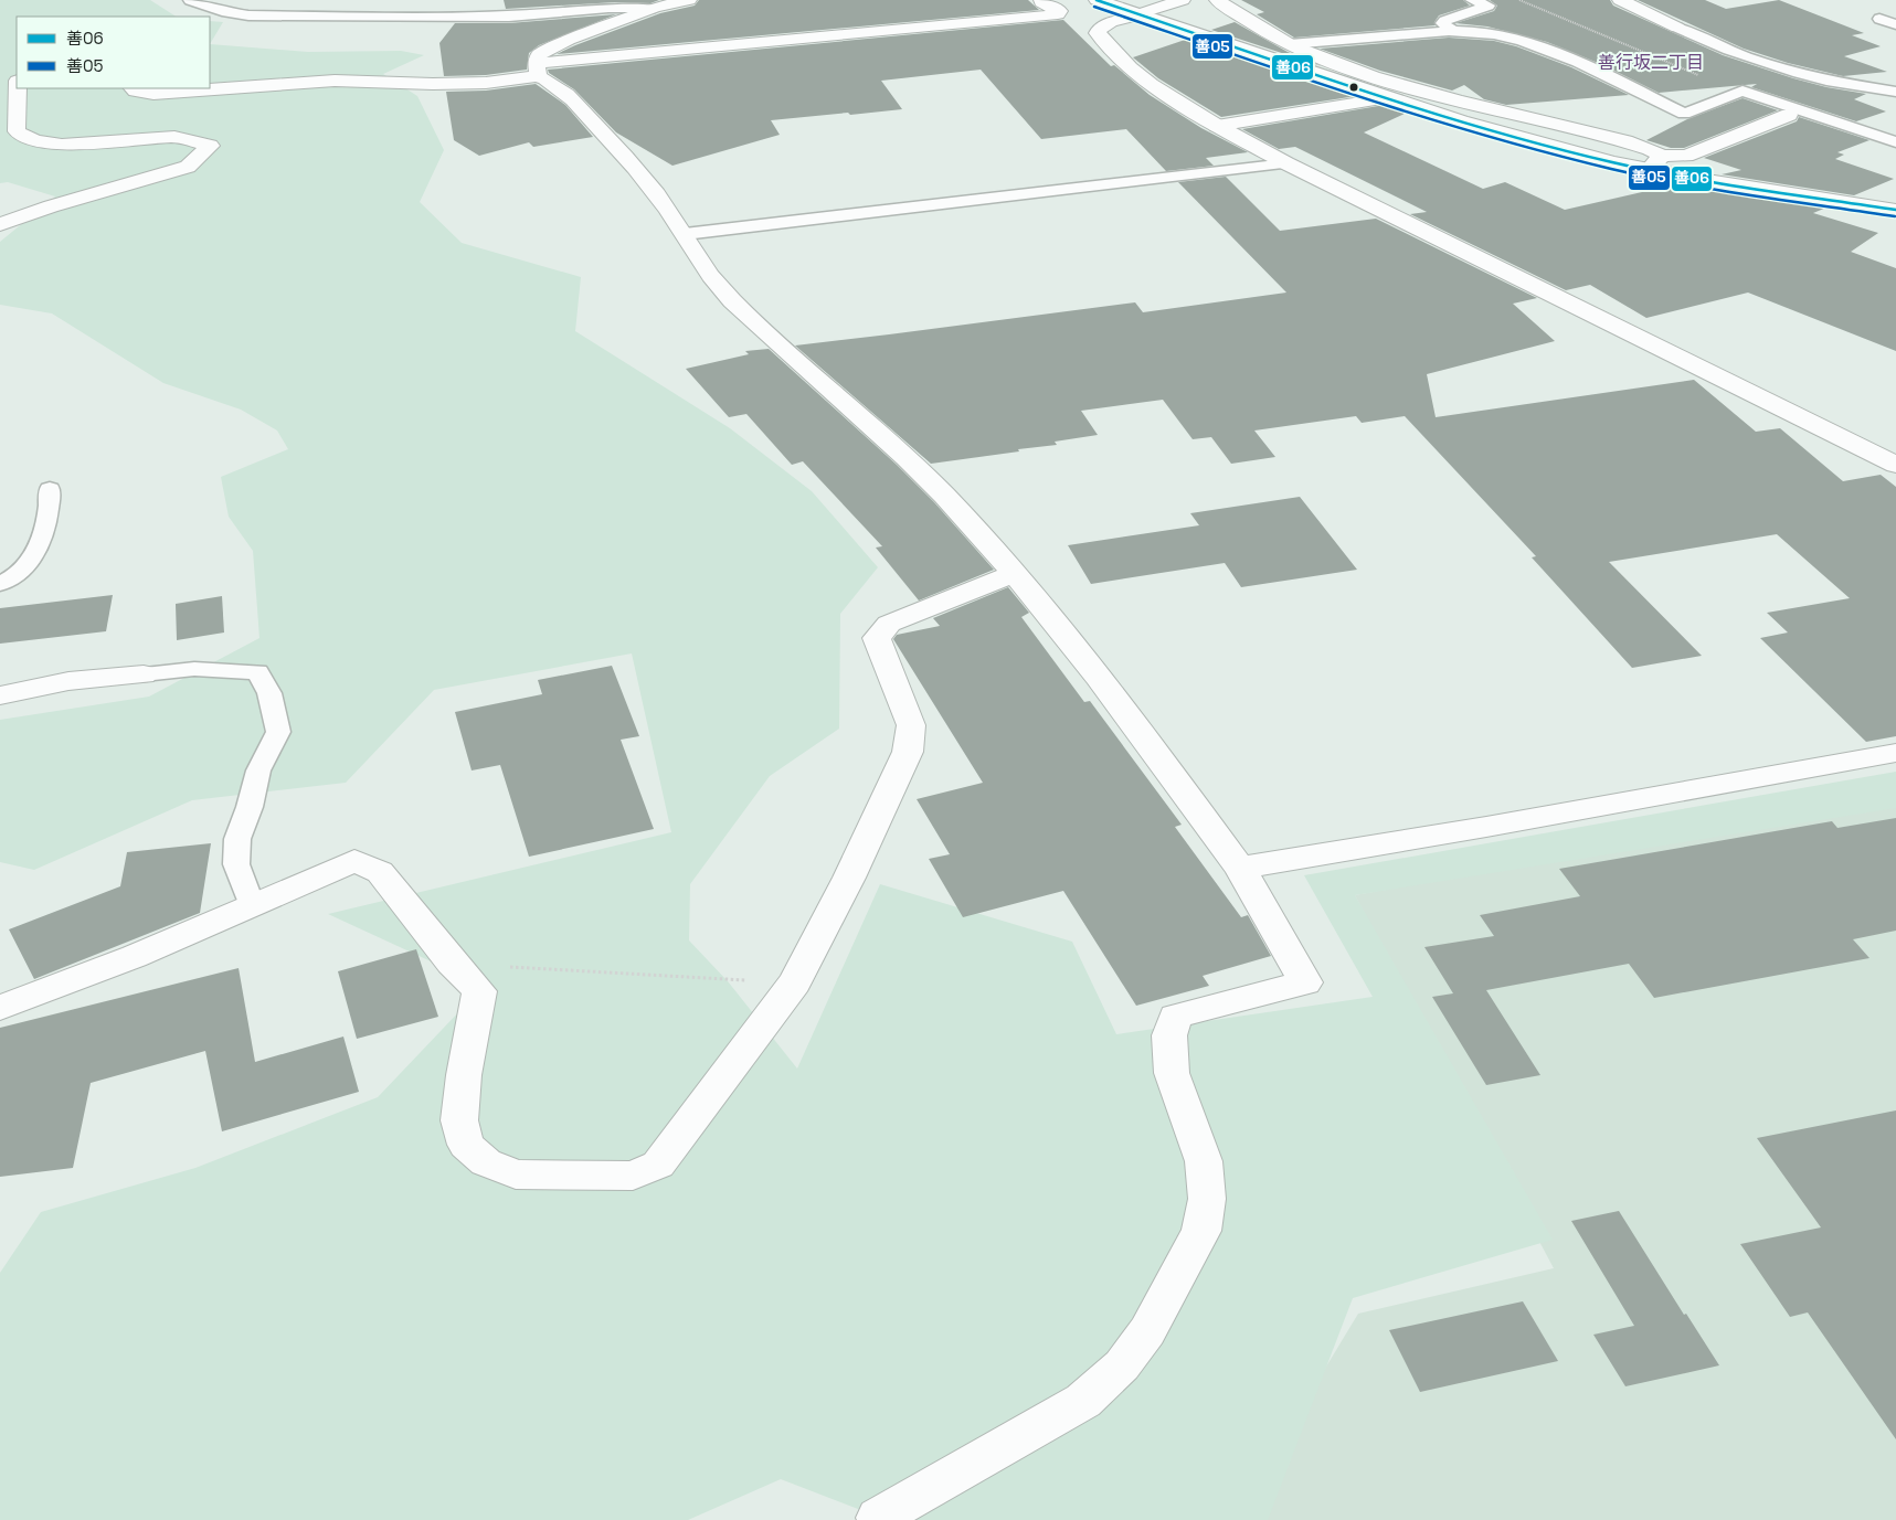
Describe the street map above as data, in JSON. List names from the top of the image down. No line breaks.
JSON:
{"districts":["善行坂二丁目"],"lines":["transit line 善06","transit line 善05"],"legend":["善06","善05"]}
